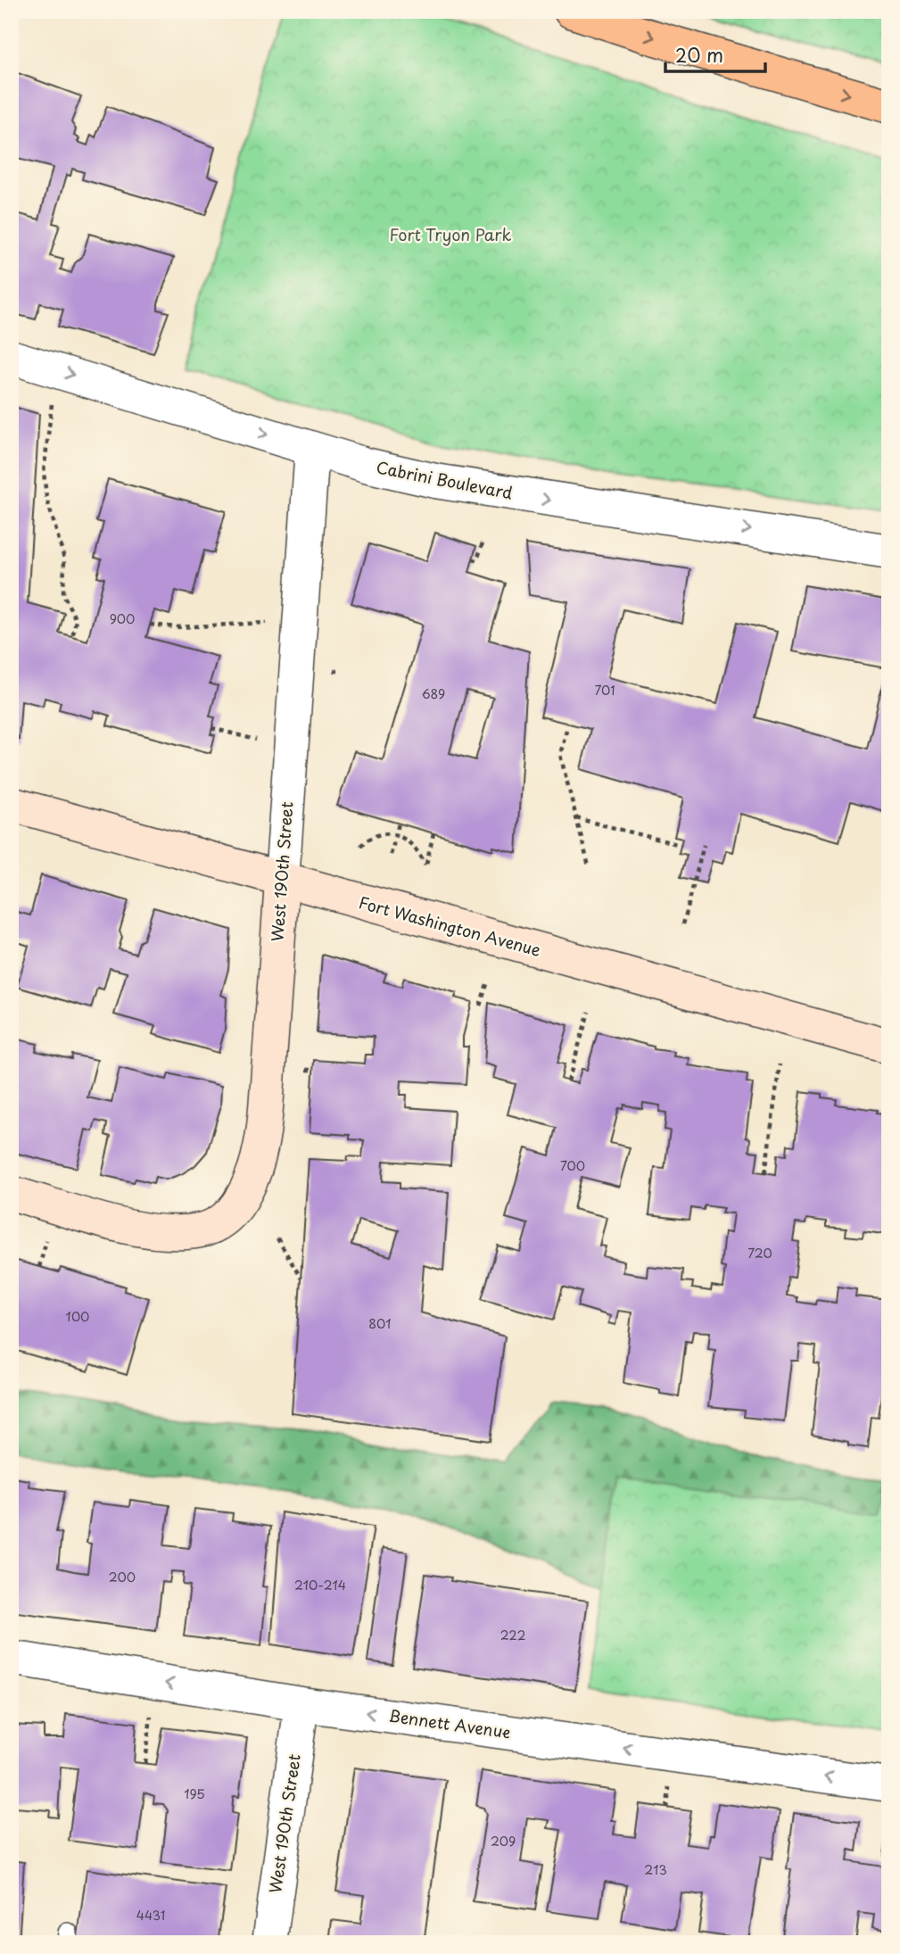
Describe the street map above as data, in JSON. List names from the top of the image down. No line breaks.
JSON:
{"streets":{"street":["Cabrini Boulevard","West 190th Street","Fort Washington Avenue","Bennett Avenue"]},"crossings":[["Cabrini Boulevard","West 190th Street"],["West 190th Street","Fort Washington Avenue"],["West 190th Street","Bennett Avenue"]],"one_way":["Cabrini Boulevard","Bennett Avenue"],"parks":["Fort Tryon Park"],"house_numbers":["900","701","689","700","720","100","801","200","210-214","222","195","209","213","4431"],"scale_bar":"20 m"}
